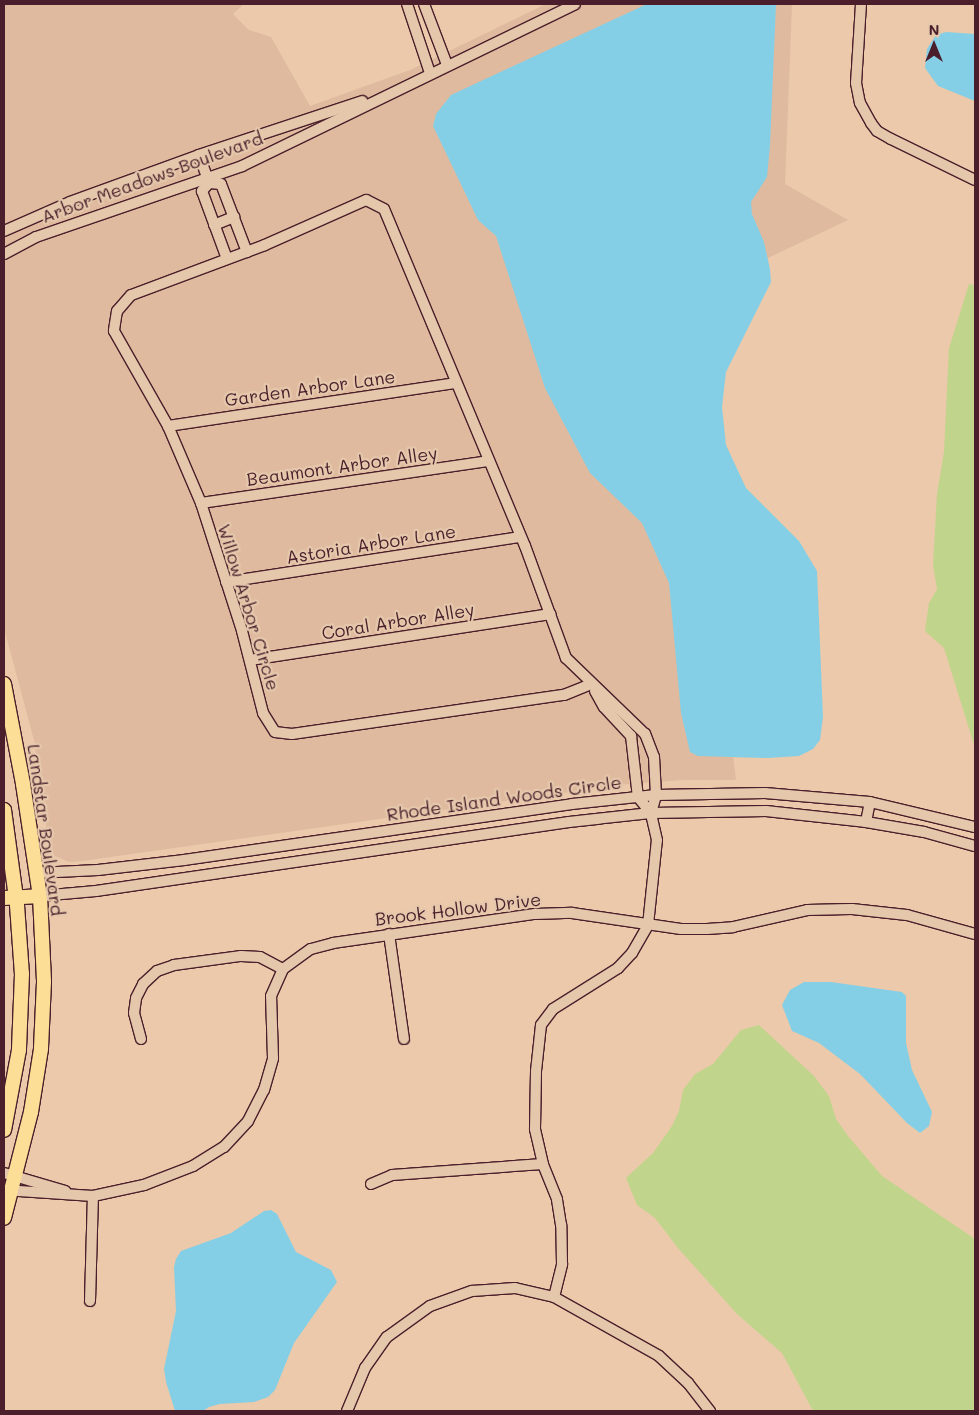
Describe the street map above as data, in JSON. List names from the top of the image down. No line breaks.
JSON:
{"streets":{"main road":["Landstar Boulevard"],"street":["Arbor Meadows Boulevard","Garden Arbor Lane","Beaumont Arbor Alley","Astoria Arbor Lane","Willow Arbor Circle","Coral Arbor Alley","Rhode Island Woods Circle","Brook Hollow Drive"]},"crossings":[["Garden Arbor Lane","Willow Arbor Circle"],["Beaumont Arbor Alley","Willow Arbor Circle"],["Astoria Arbor Lane","Willow Arbor Circle"],["Willow Arbor Circle","Coral Arbor Alley"],["Rhode Island Woods Circle","Landstar Boulevard"]],"north":"top"}
